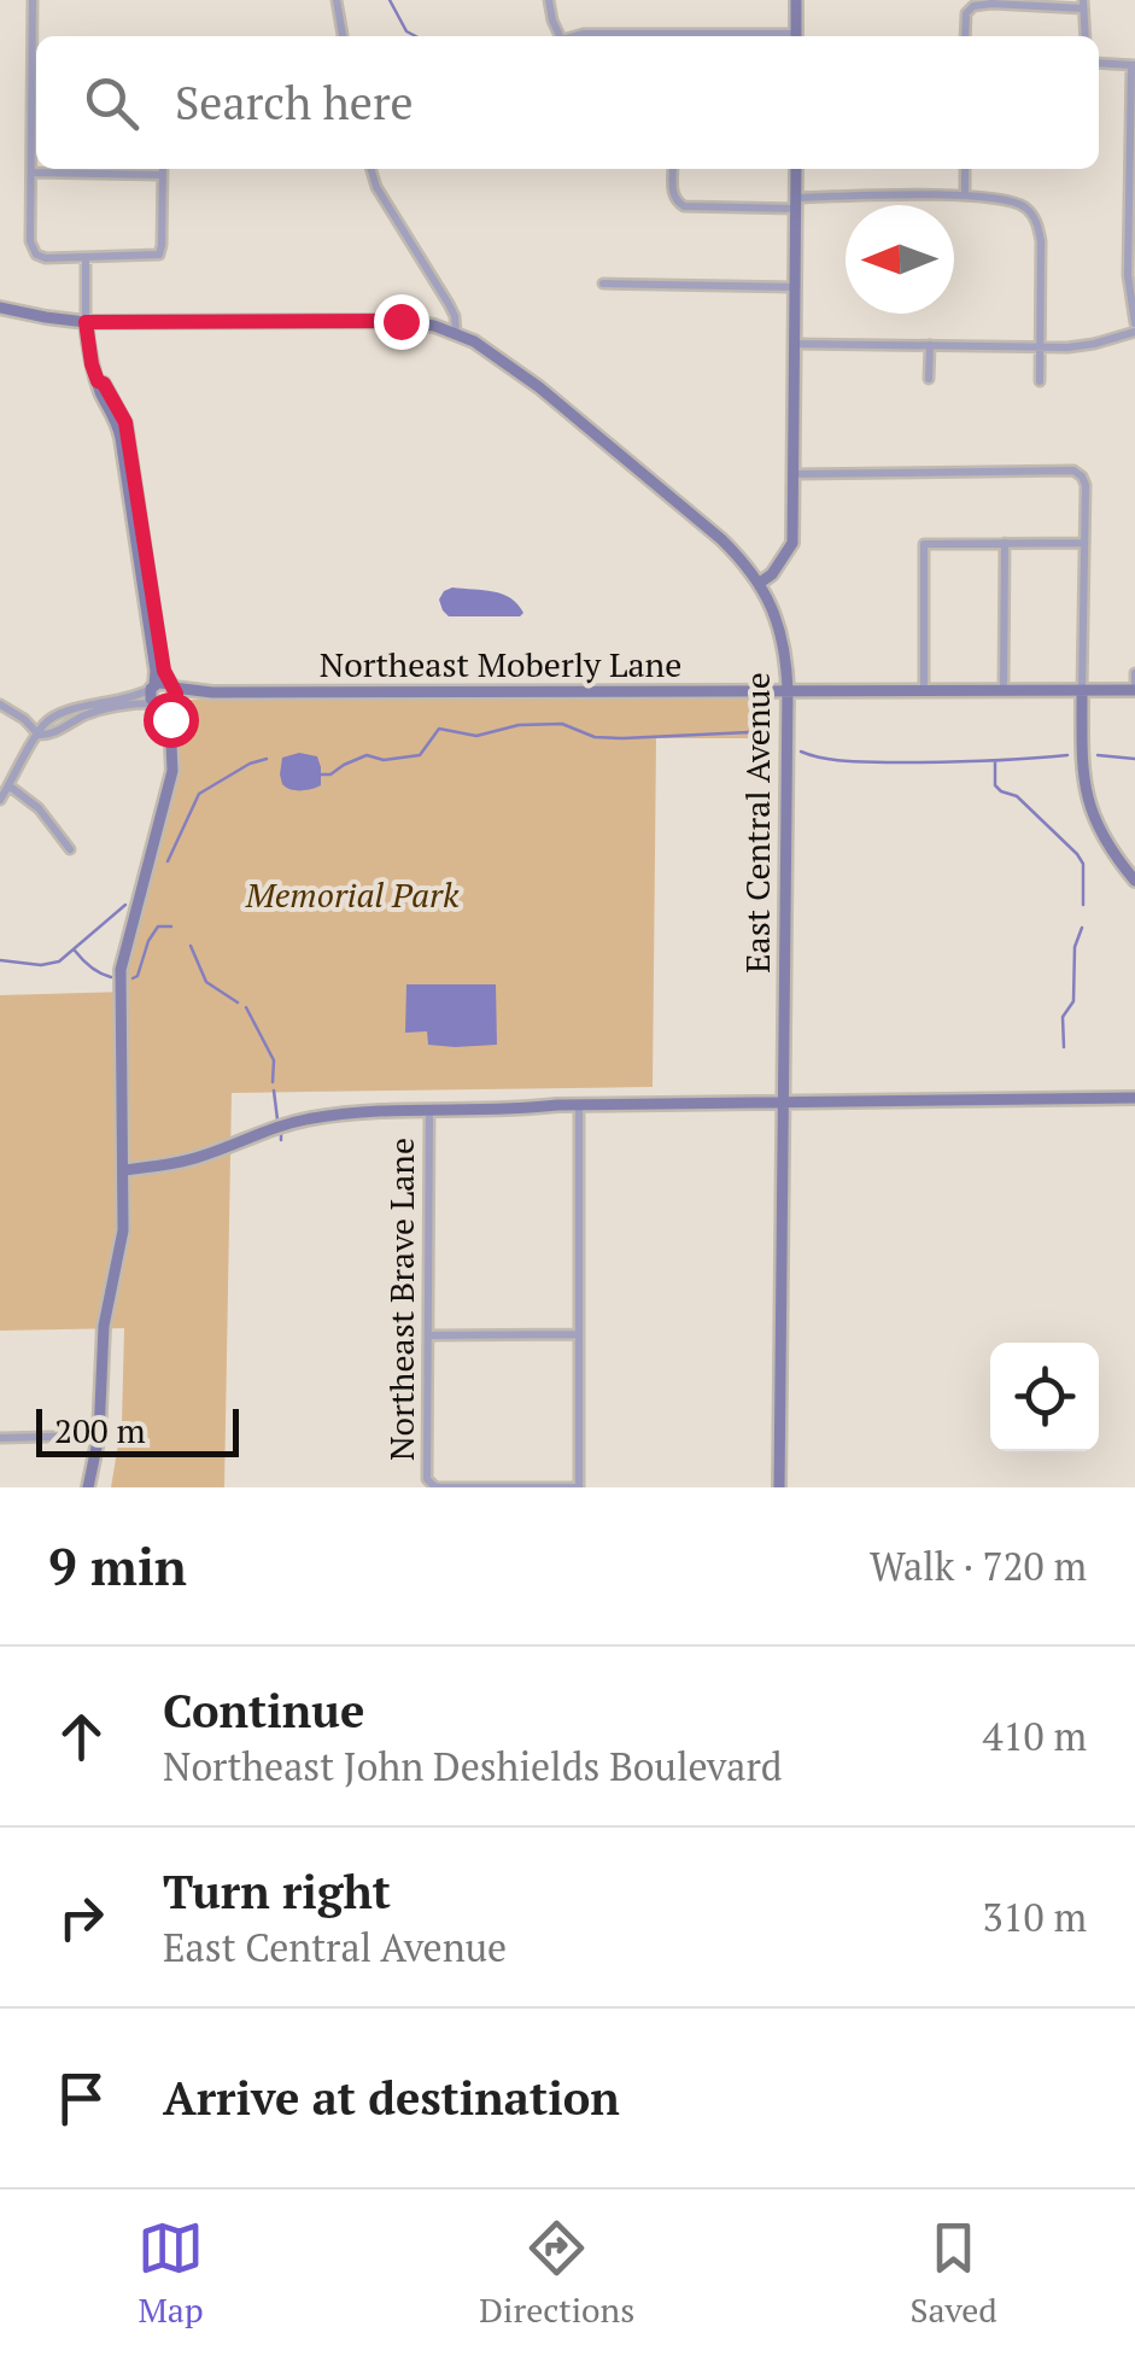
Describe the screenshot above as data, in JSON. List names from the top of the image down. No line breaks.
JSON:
{"streets":{"street":["Northeast Moberly Lane","East Central Avenue","Northeast Brave Lane"]},"crossings":[["Northeast Moberly Lane","East Central Avenue"]],"parks":["Memorial Park"],"scale_bar":"200 m","north":"left","page":{"search":"Search here","scale":"200 m","heading":["9 min","Walk · 720 m"],"list":[["Continue","Northeast John Deshields Boulevard","410 m"],["Turn right","East Central Avenue","310 m"],"Arrive at destination"],"nav":["Map","Directions","Saved"]}}
